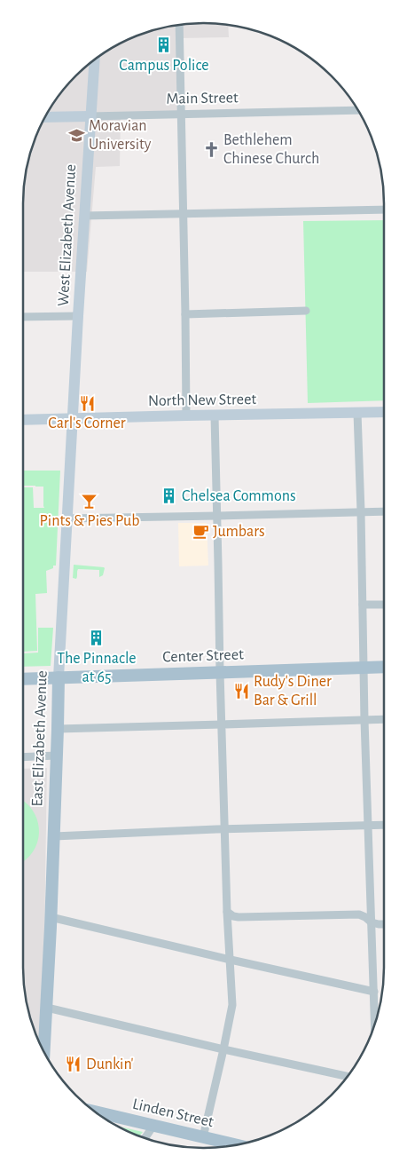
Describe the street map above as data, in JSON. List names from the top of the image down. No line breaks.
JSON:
{"streets":{"main road":["Main Street","West Elizabeth Avenue","North New Street","Center Street","East Elizabeth Avenue","Linden Street"]},"crossings":[["Main Street","West Elizabeth Avenue"],["West Elizabeth Avenue","North New Street"],["West Elizabeth Avenue","East Elizabeth Avenue"],["North New Street","East Elizabeth Avenue"],["Center Street","East Elizabeth Avenue"]],"places":{"building":["Campus Police","Chelsea Commons","The Pinnacle at 65"],"school or university":["Moravian University"],"church":["Bethlehem Chinese Church"],"restaurant":["Carl's Corner","Rudy's Diner Bar & Grill","Dunkin'"],"bar":["Pints & Pies Pub"],"cafe":["Jumbars"]}}
